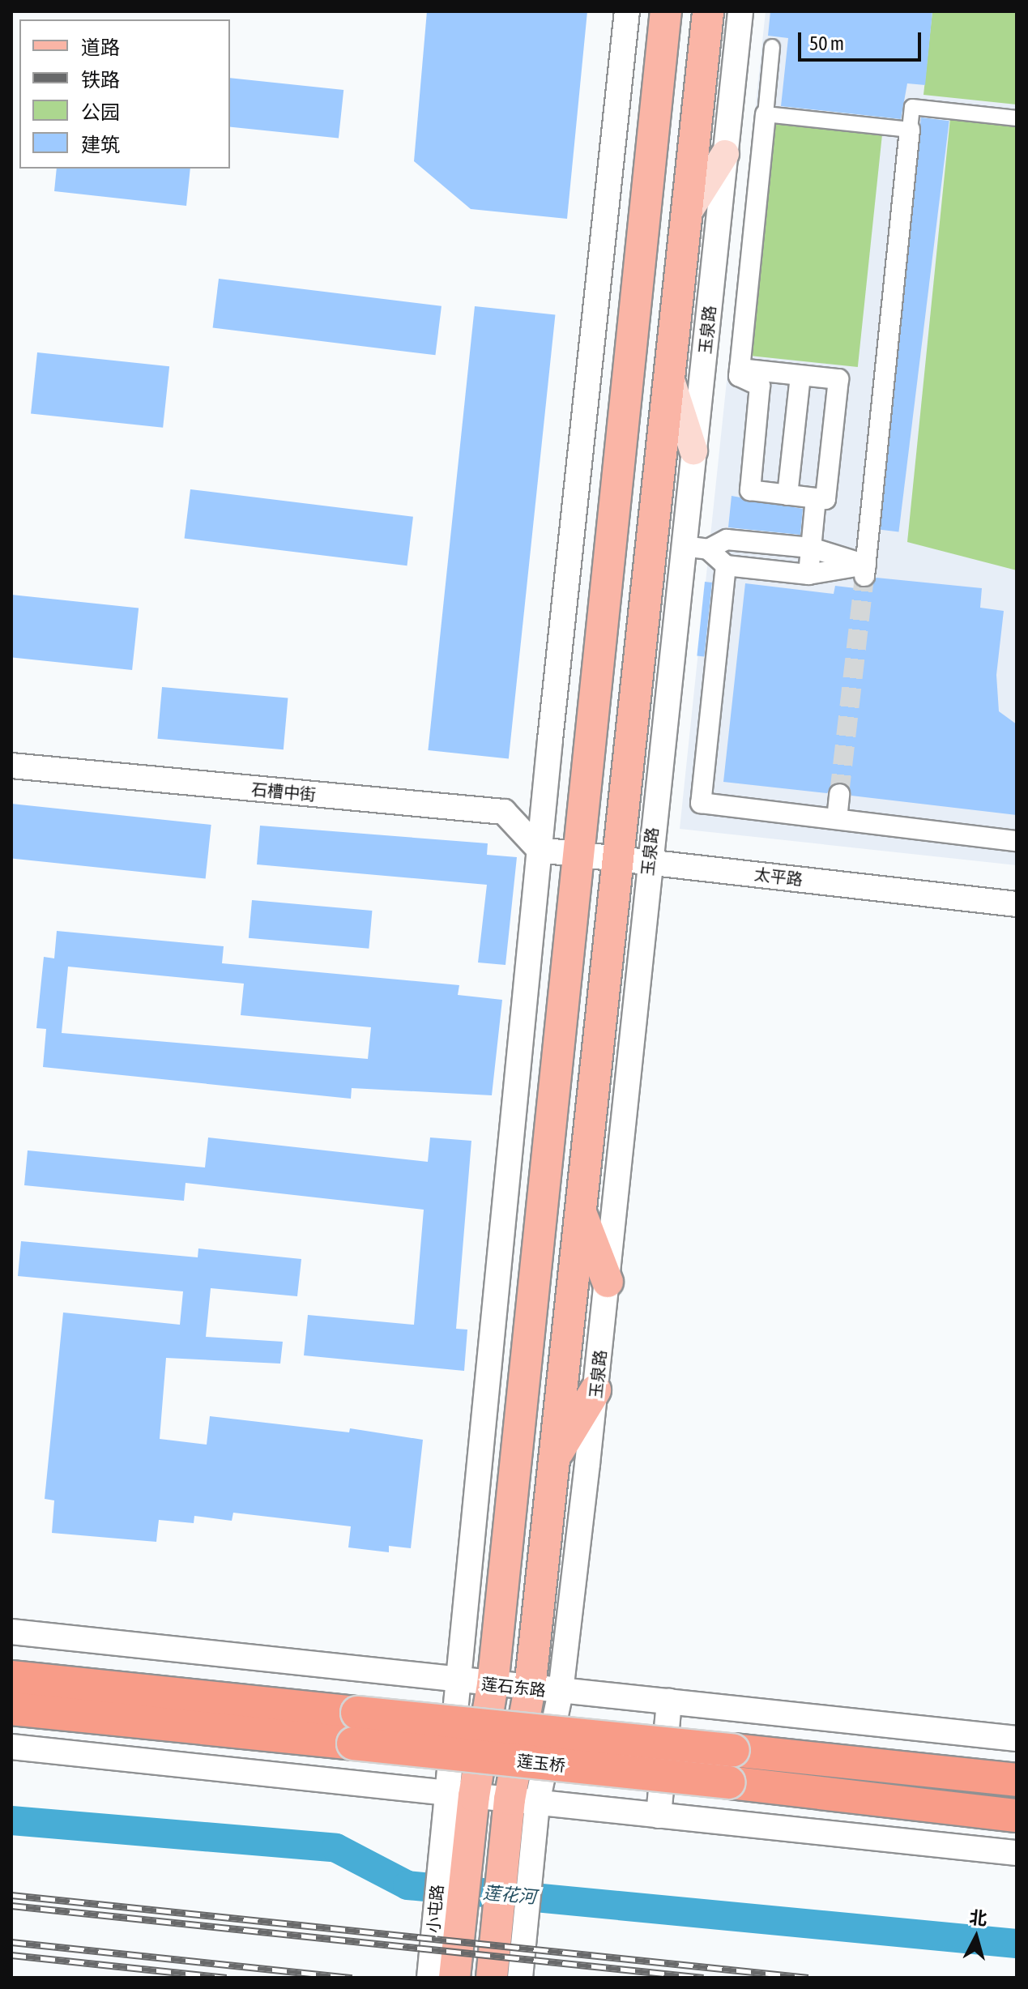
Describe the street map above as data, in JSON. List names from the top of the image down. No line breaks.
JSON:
{"streets":{"highway":["莲玉桥"],"main road":["玉泉路","小屯路"],"street":["石槽中街","太平路","莲石东路"]},"crossings":[["玉泉路","太平路"],["玉泉路","莲石东路"],["石槽中街","太平路"]],"water":["莲花河"],"legend":["道路","铁路","公园","建筑"],"scale_bar":"50 m","north":"top"}
